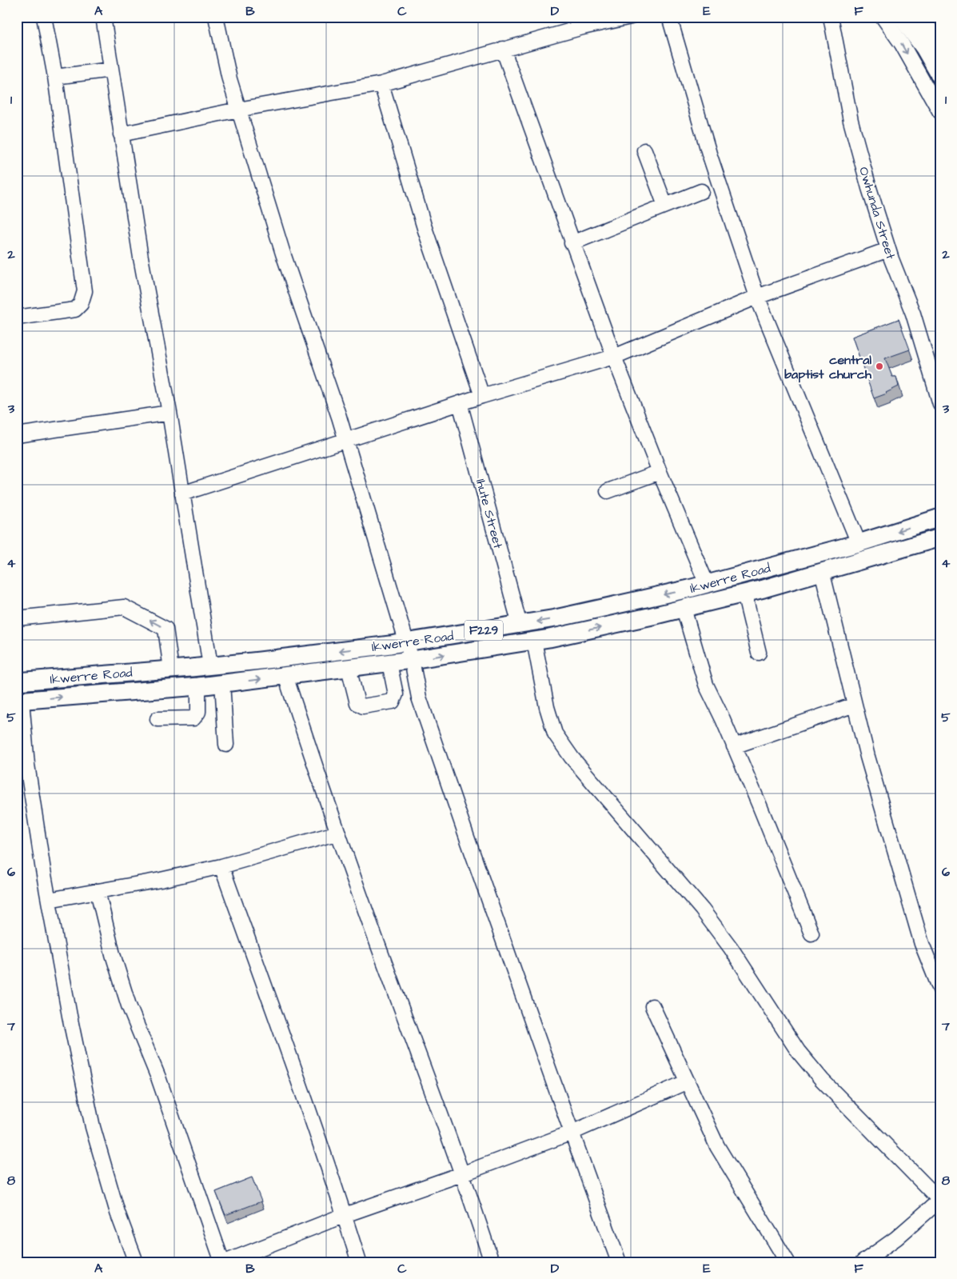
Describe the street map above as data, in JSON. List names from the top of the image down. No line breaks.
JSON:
{"streets":{"main road":["Ikwerre Road","F229"],"street":["Owhunda Street","Ihute Street"]},"crossings":[["Ihute Street","Ikwerre Road"]],"places":["central baptist church"],"grid":{"columns":["A","B","C","D","E","F"],"rows":["1","2","3","4","5","6","7","8"]}}
